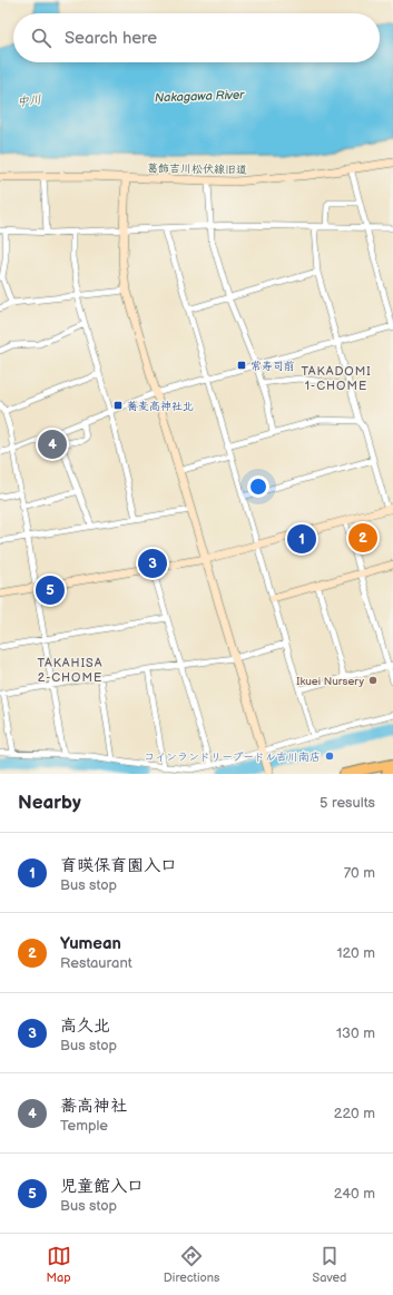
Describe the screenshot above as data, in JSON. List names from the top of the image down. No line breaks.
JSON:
{"streets":{"street":["葛飾吉川松伏線旧道"]},"districts":["TAKADOMI 1-CHOME","TAKAHISA 2-CHOME"],"water":["Nakagawa River","中川"],"places":{"transit":["常寿司前","蕎麦高神社北"],"other":["Ikuei Nursery","コインランドリープードル吉川南店"]},"page":{"search":"Search here","pins":["4","2","1","3","5"],"heading":["Nearby","5 results"],"list":[{"mark":"1","name":"育暎保育園入口","note":"Bus stop","value":"70 m"},{"mark":"2","name":"Yumean","note":"Restaurant","value":"120 m"},{"mark":"3","name":"高久北","note":"Bus stop","value":"130 m"},{"mark":"4","name":"蕎高神社","note":"Temple","value":"220 m"},{"mark":"5","name":"児童館入口","note":"Bus stop","value":"240 m"}],"nav":["Map","Directions","Saved"]}}
